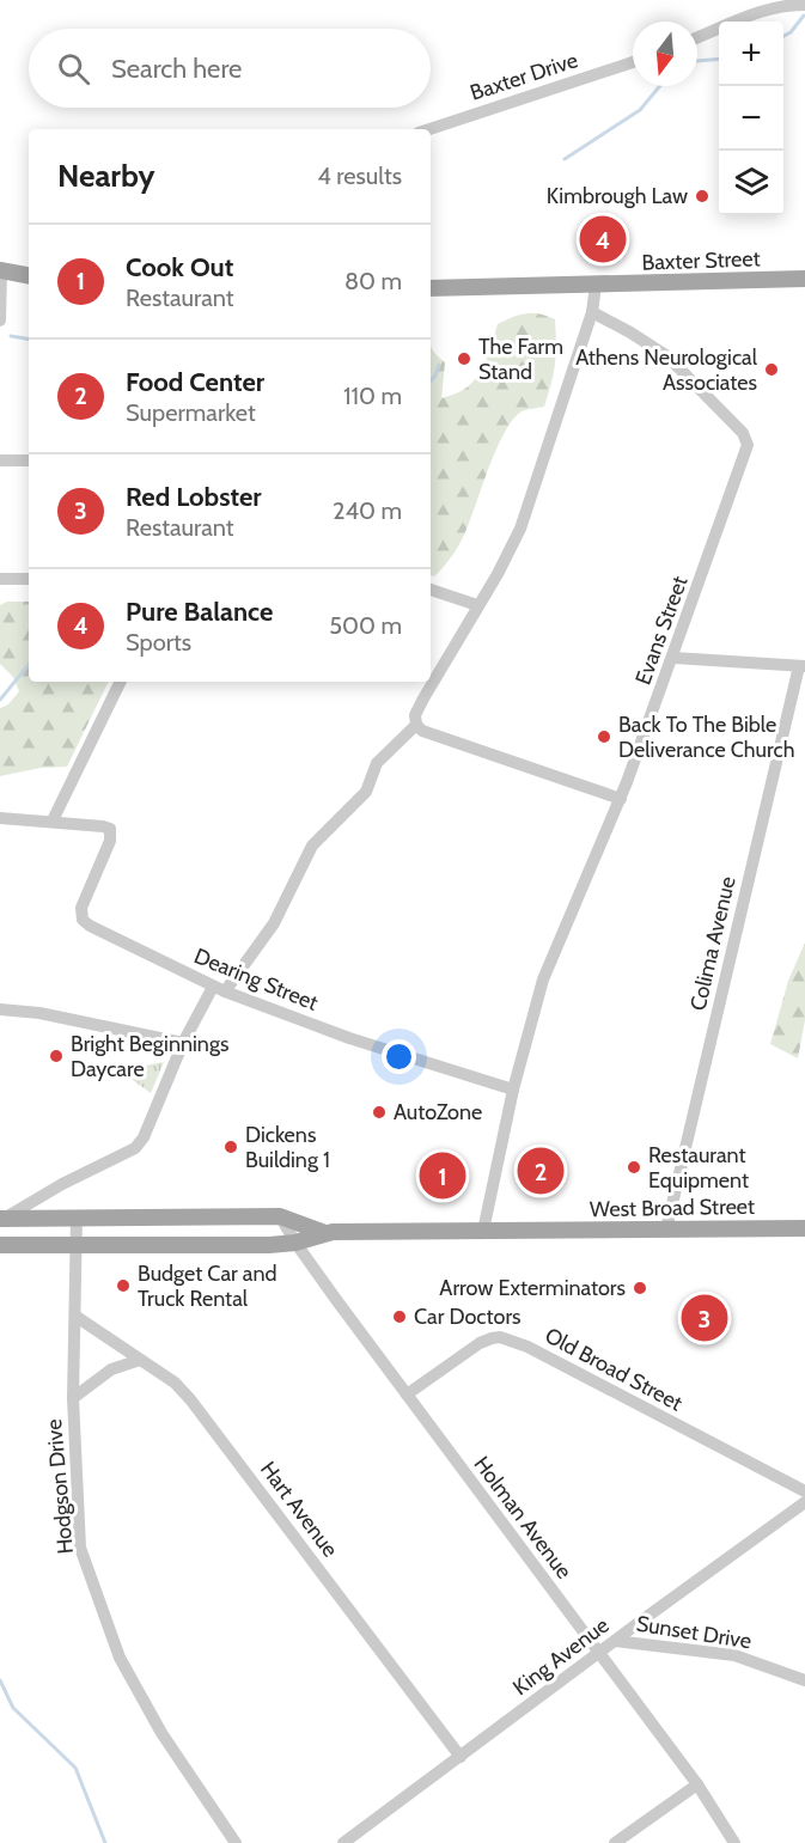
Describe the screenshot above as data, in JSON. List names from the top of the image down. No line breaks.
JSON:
{"streets":{"main road":["Baxter Street","West Broad Street"],"street":["Baxter Drive","Evans Street","Colima Avenue","Dearing Street","Old Broad Street","Hodgson Drive","Hart Avenue","Holman Avenue","Sunset Drive","King Avenue"]},"crossings":[["Evans Street","Dearing Street"],["Evans Street","West Broad Street"],["Colima Avenue","West Broad Street"],["West Broad Street","Hodgson Drive"],["West Broad Street","Holman Avenue"],["Old Broad Street","Holman Avenue"],["Hodgson Drive","Hart Avenue"],["Hart Avenue","King Avenue"],["Holman Avenue","King Avenue"],["Sunset Drive","King Avenue"]],"places":["Kimbrough Law","The Farm Stand","Athens Neurological Associates","Back To The Bible Deliverance Church","Bright Beginnings Daycare","AutoZone","Dickens Building 1","Restaurant Equipment","Budget Car and Truck Rental","Arrow Exterminators","Car Doctors"],"north":"bottom","page":{"map_buttons":["+","−"],"search":"Search here","heading":["Nearby","4 results"],"pins":["4","2","1","3"],"list":[{"mark":"1","name":"Cook Out","note":"Restaurant","value":"80 m"},{"mark":"2","name":"Food Center","note":"Supermarket","value":"110 m"},{"mark":"3","name":"Red Lobster","note":"Restaurant","value":"240 m"},{"mark":"4","name":"Pure Balance","note":"Sports","value":"500 m"}]}}
